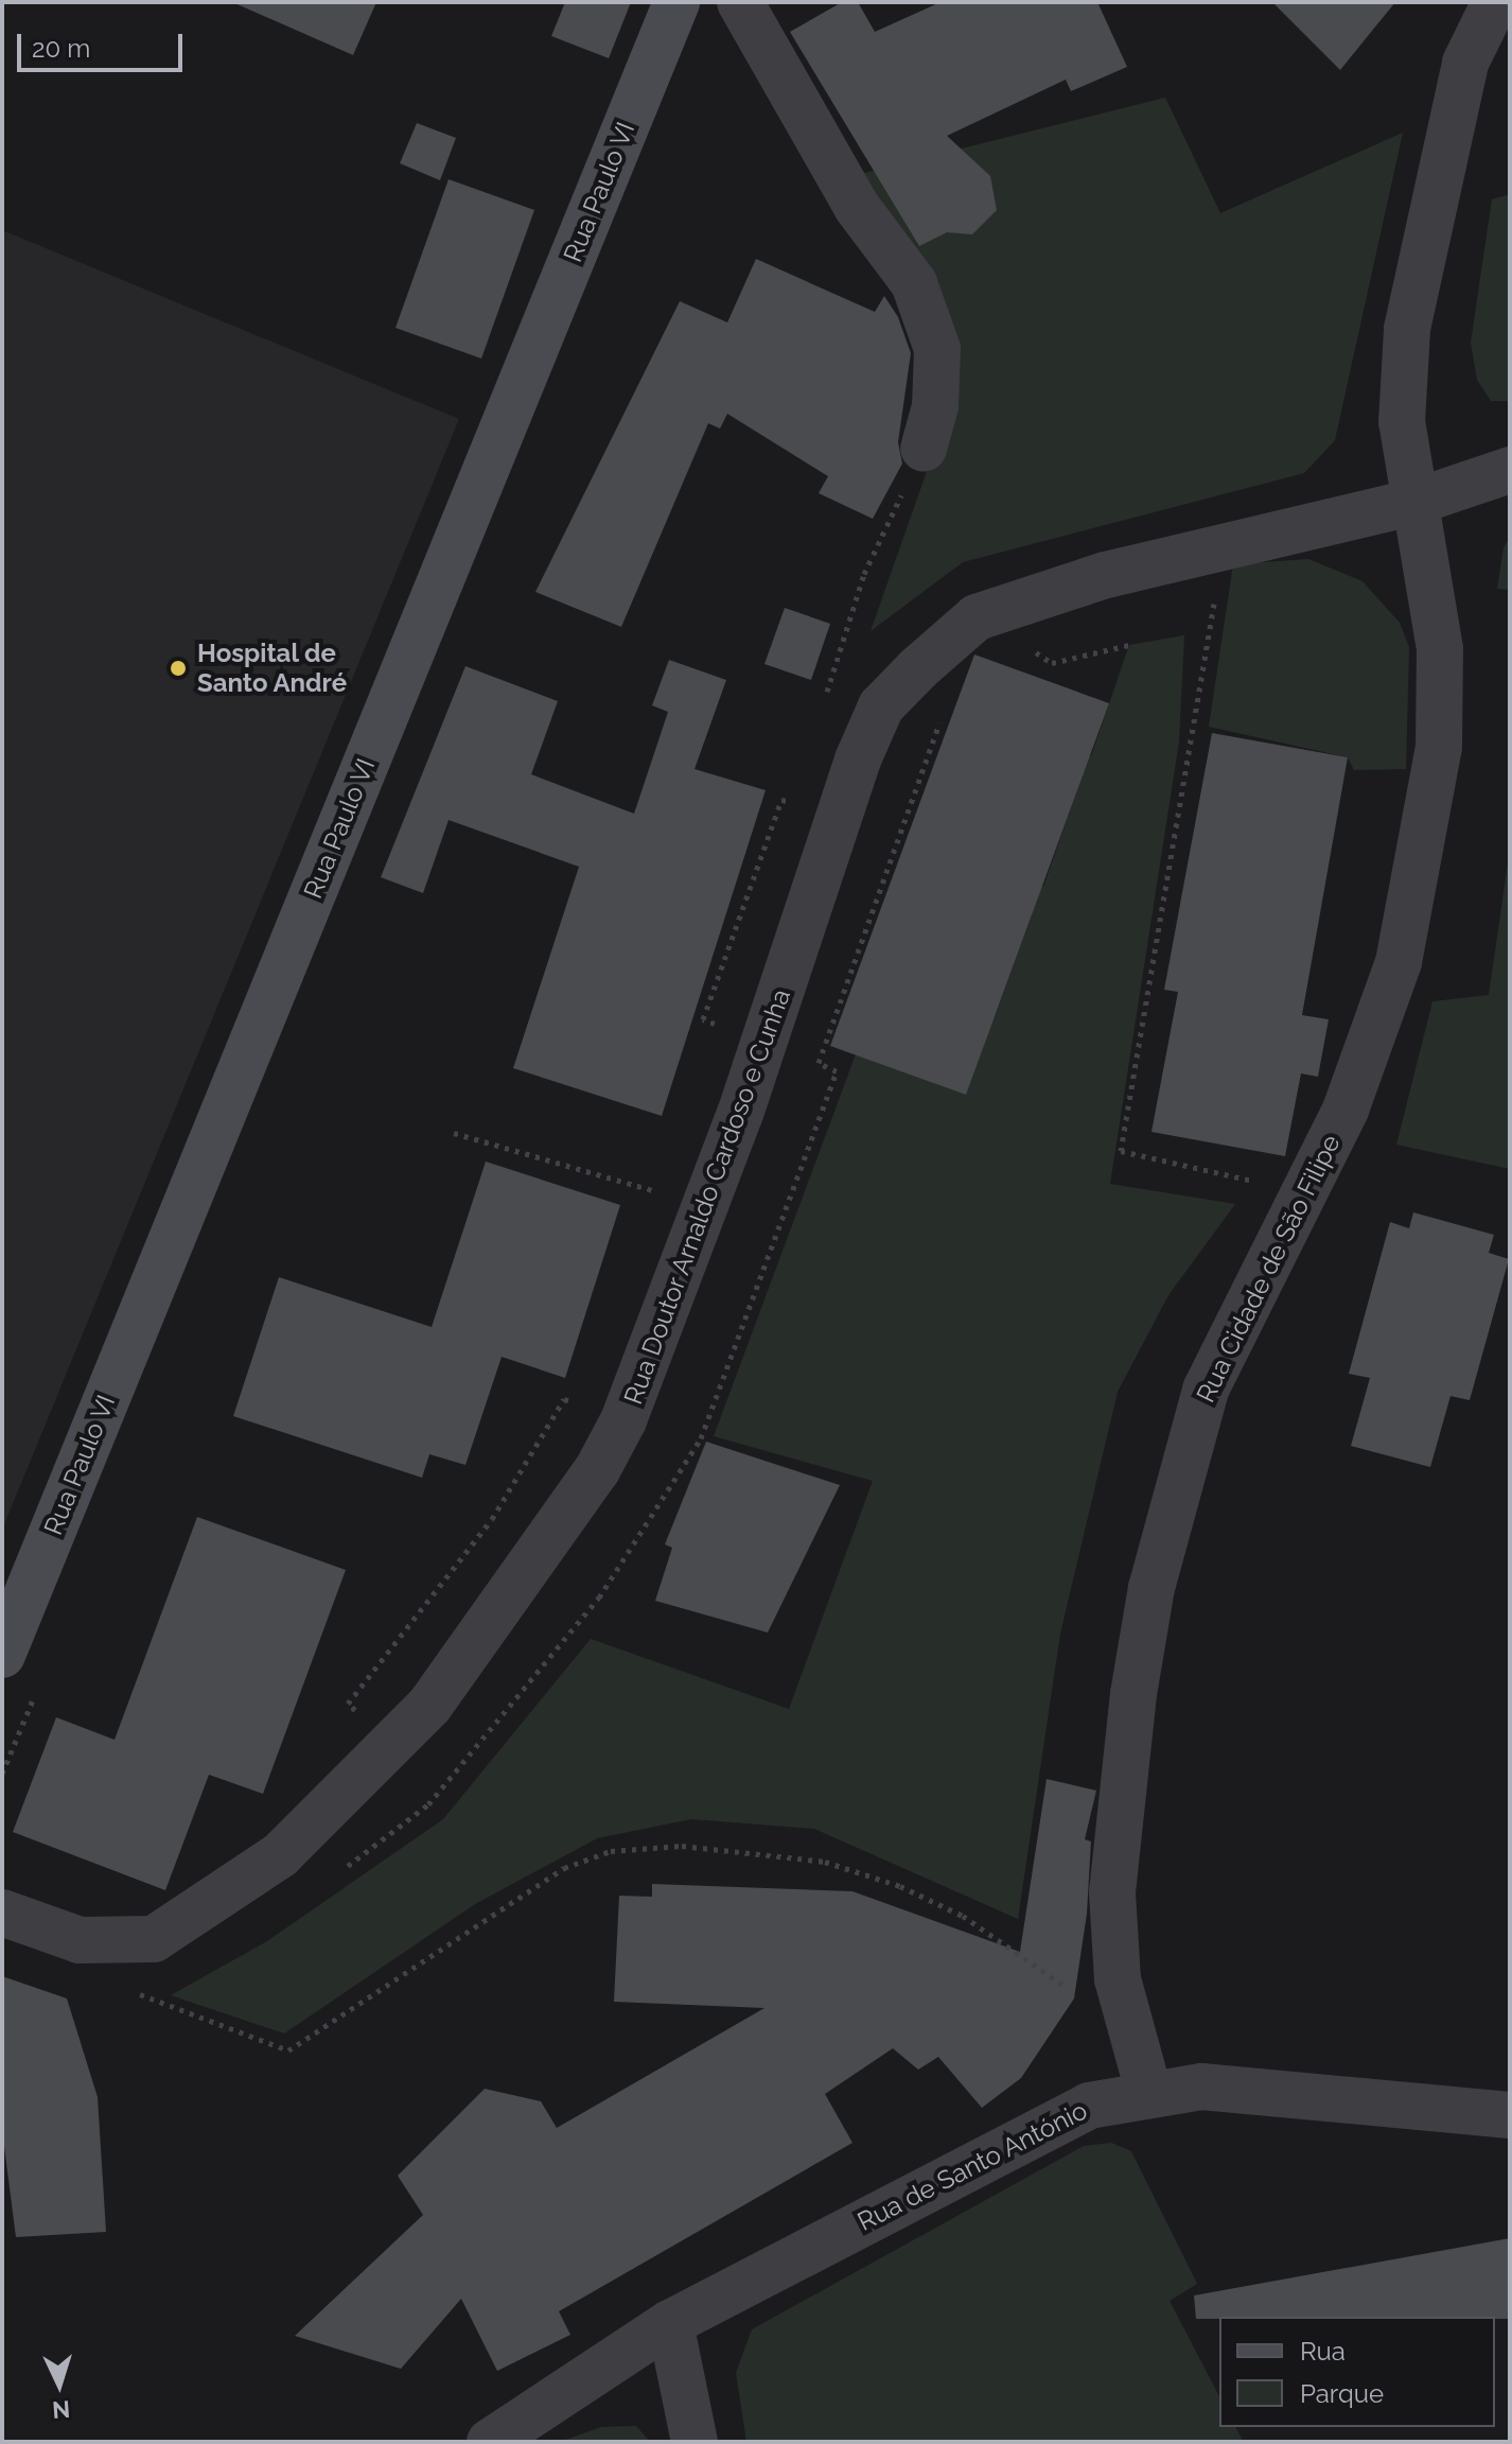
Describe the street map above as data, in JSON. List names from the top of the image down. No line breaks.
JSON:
{"streets":{"main road":["Rua Paulo VI"],"street":["Rua Doutor Arnaldo Cardoso e Cunha","Rua Cidade de São Filipe","Rua de Santo António"]},"crossings":[["Rua Doutor Arnaldo Cardoso e Cunha","Rua Cidade de São Filipe"],["Rua Cidade de São Filipe","Rua de Santo António"]],"places":["Hospital de Santo André"],"legend":["Rua","Parque"],"scale_bar":"20 m","north":"bottom"}
